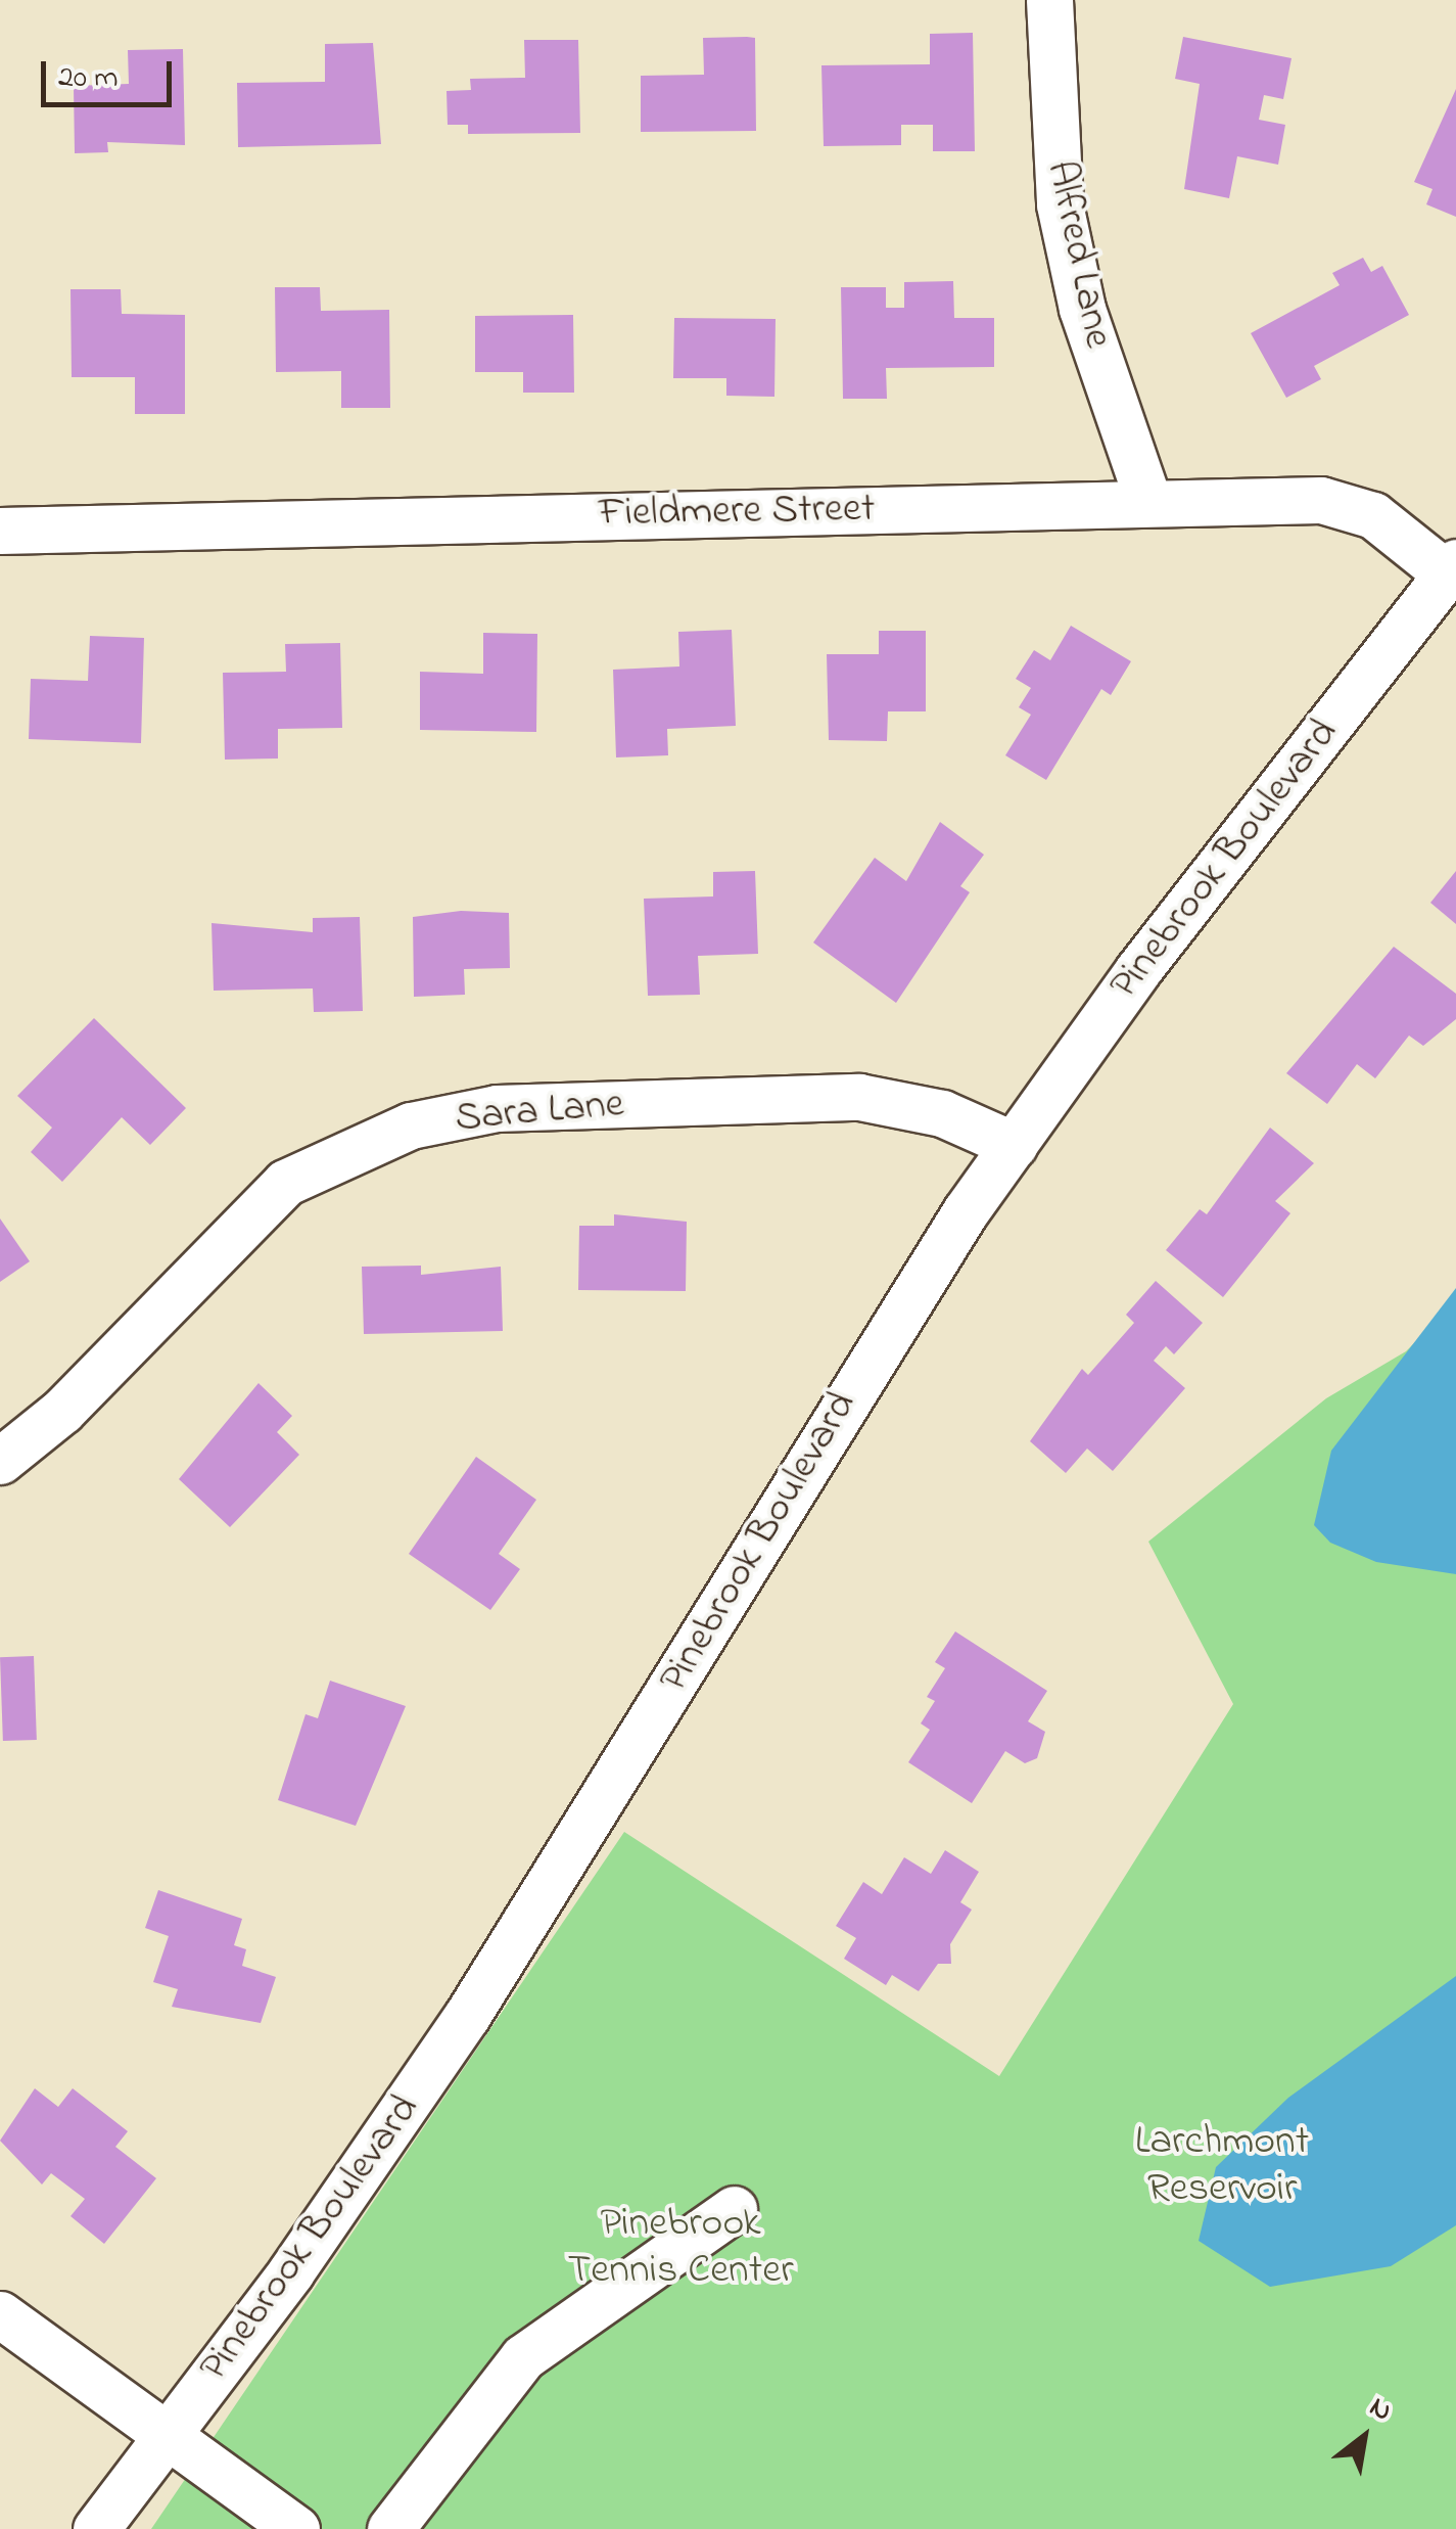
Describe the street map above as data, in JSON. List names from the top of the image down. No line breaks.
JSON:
{"streets":{"street":["Alfred Lane","Fieldmere Street","Pinebrook Boulevard","Sara Lane"]},"crossings":[["Alfred Lane","Fieldmere Street"],["Fieldmere Street","Pinebrook Boulevard"],["Pinebrook Boulevard","Sara Lane"]],"parks":["Larchmont Reservoir","Pinebrook Tennis Center"],"scale_bar":"20 m","north":"top right"}
